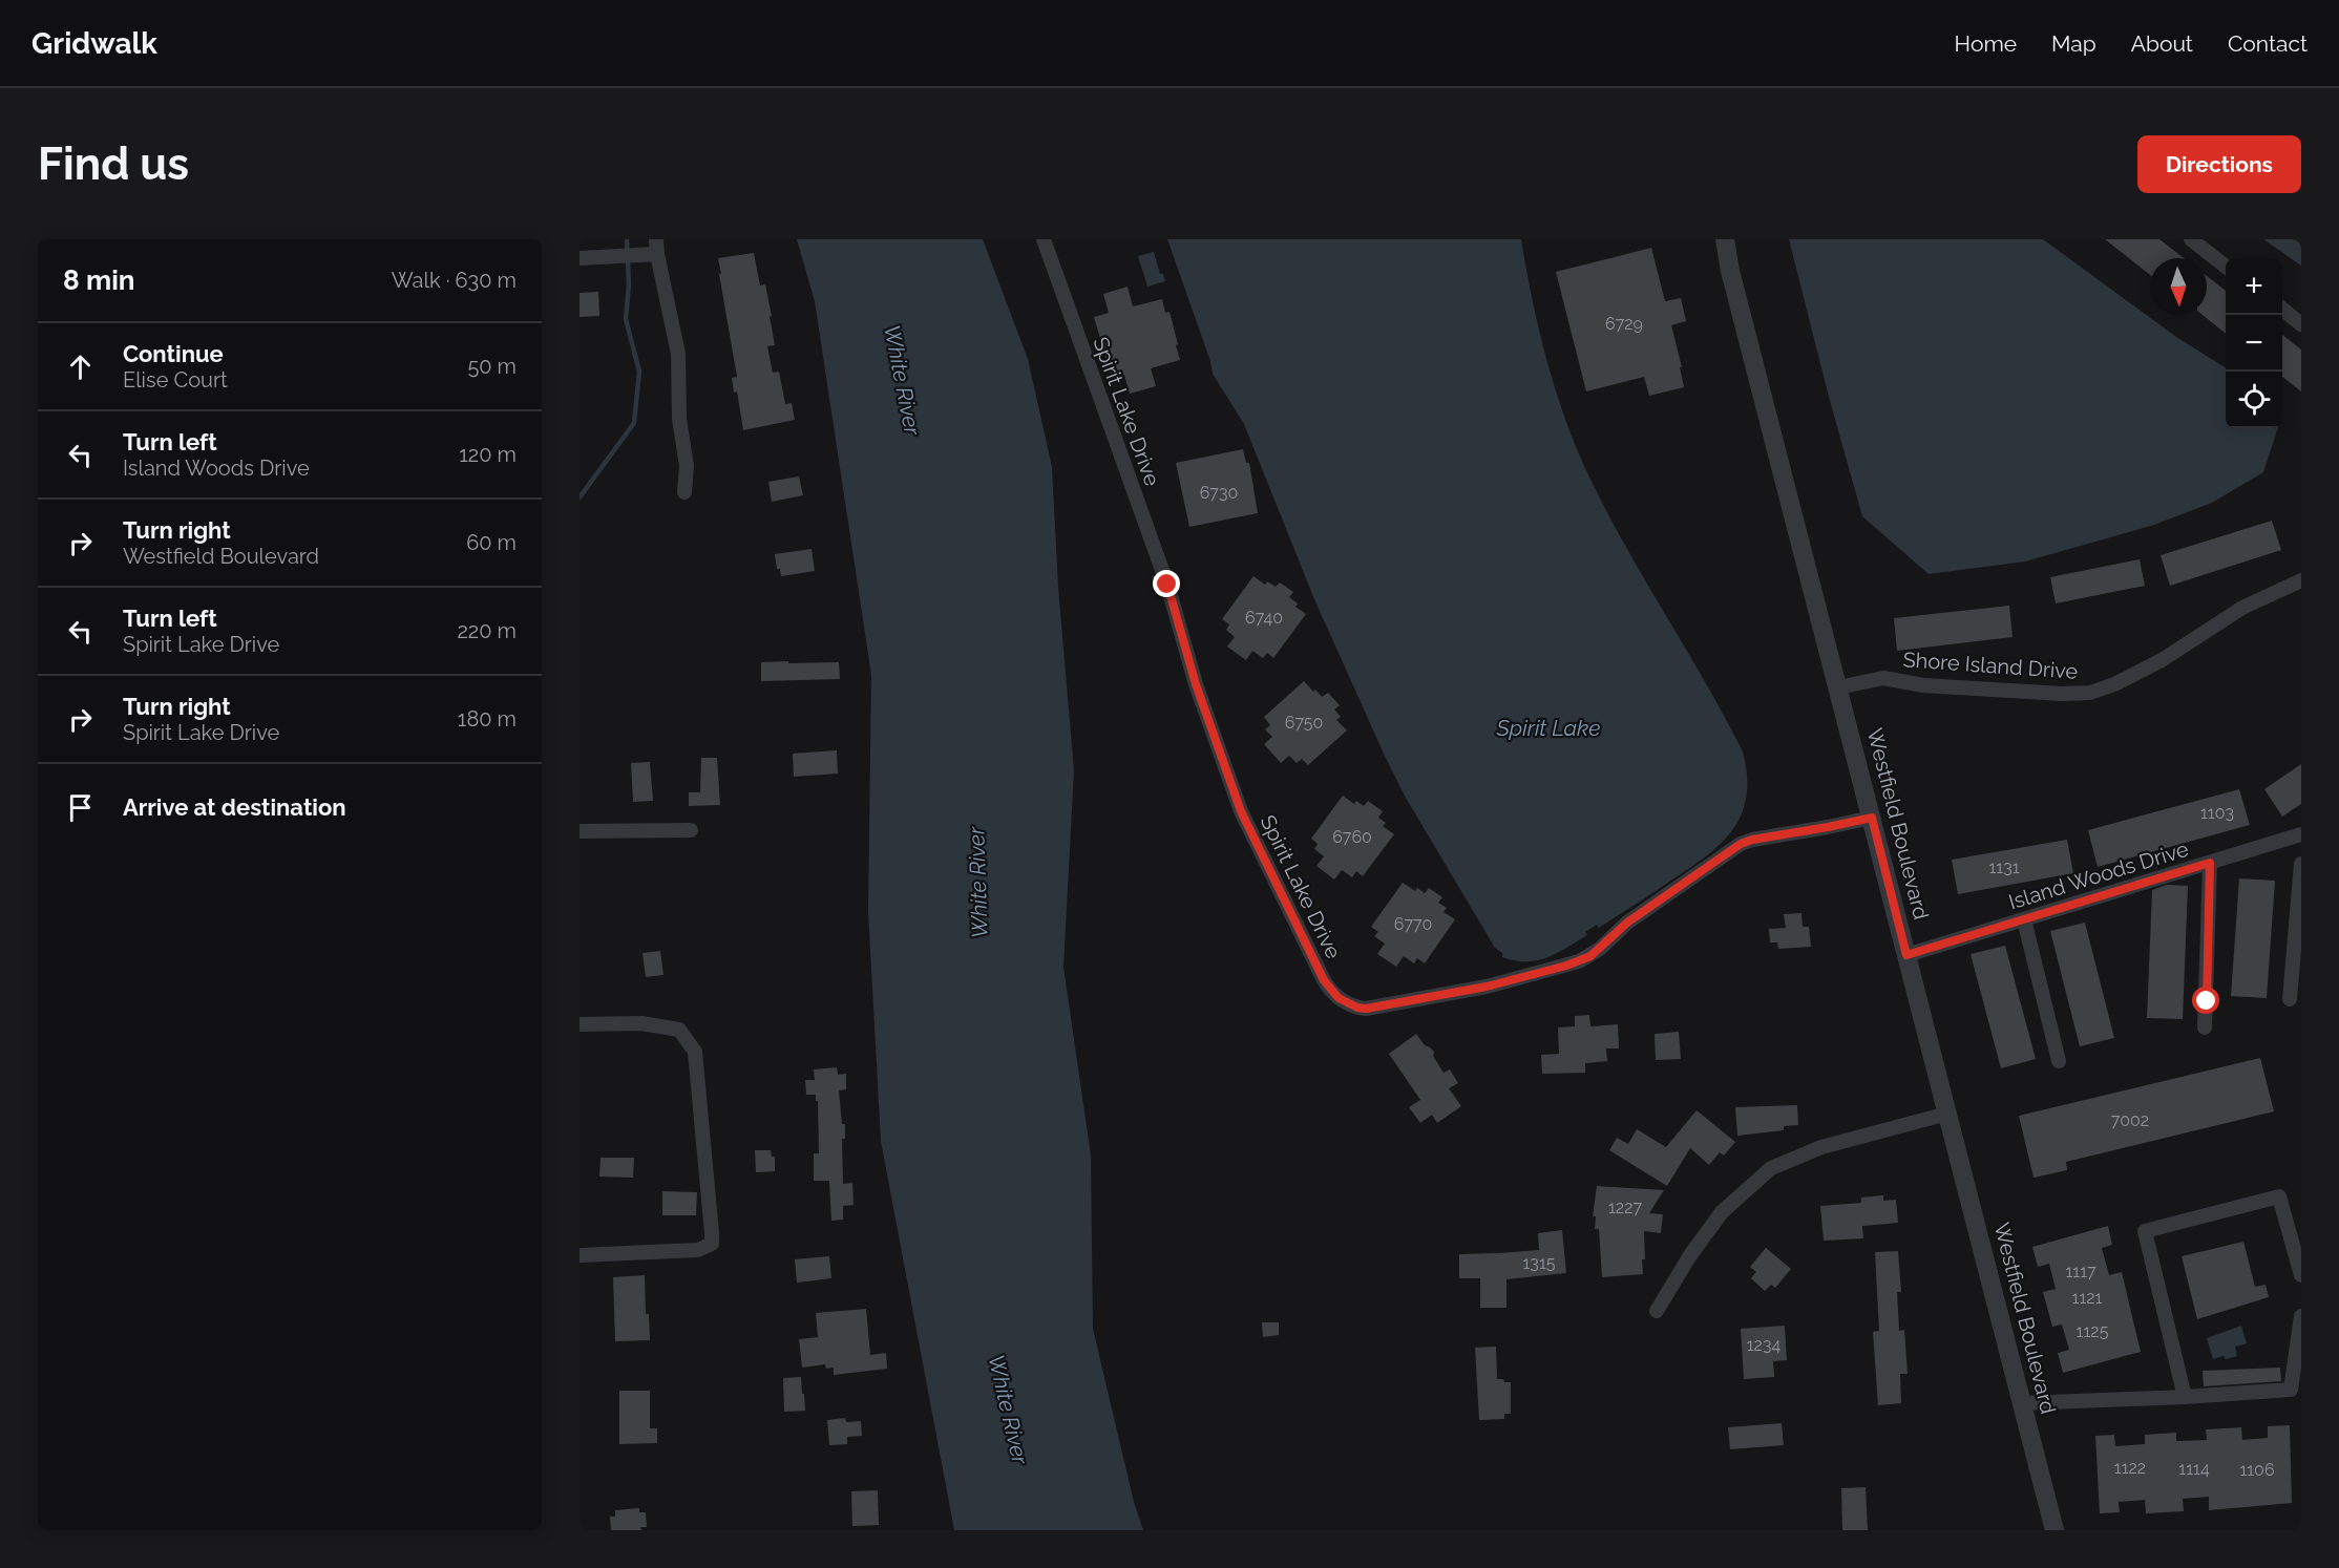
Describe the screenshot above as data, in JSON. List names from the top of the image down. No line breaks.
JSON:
{"streets":{"street":["Spirit Lake Drive","Shore Island Drive","Westfield Boulevard","Island Woods Drive"]},"crossings":[["Spirit Lake Drive","Westfield Boulevard"],["Shore Island Drive","Westfield Boulevard"],["Westfield Boulevard","Island Woods Drive"]],"water":["White River","Spirit Lake"],"house_numbers":["6729","6730","6740","6750","1103","6760","1131","6770","7002","1227","1315","1117","1121","1125","1234","1122","1114","1106"],"north":"bottom","page":{"header":"Gridwalk","nav":["Home","Map","About","Contact"],"buttons":"Directions","title":"Find us","heading":["8 min","Walk · 630 m"],"map_buttons":["+","−"],"list":[["Continue","Elise Court","50 m"],["Turn left","Island Woods Drive","120 m"],["Turn right","Westfield Boulevard","60 m"],["Turn left","Spirit Lake Drive","220 m"],["Turn right","Spirit Lake Drive","180 m"],"Arrive at destination"]}}
